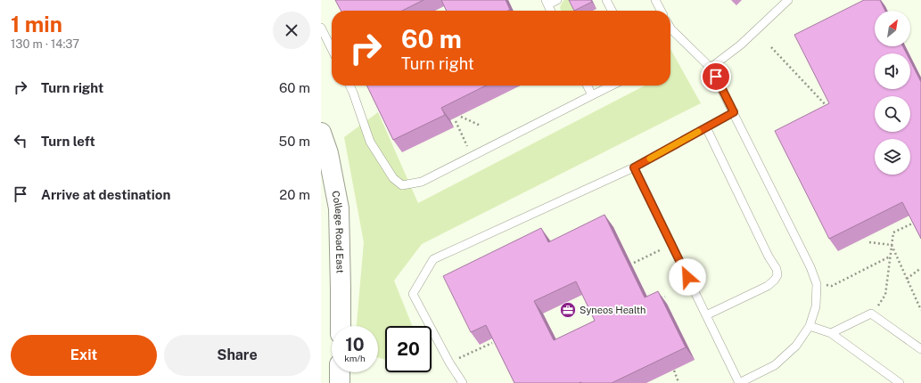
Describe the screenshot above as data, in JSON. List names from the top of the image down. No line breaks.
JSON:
{"streets":{"street":["College Road East"]},"places":{"office":["Syneos Health"]},"north":"top right","page":{"heading":["1 min","130 m · 14:37"],"turn":["60 m","Turn right"],"list":[{"name":"Turn right","value":"60 m"},{"name":"Turn left","value":"50 m"},{"name":"Arrive at destination","value":"20 m"}],"speed":"10 km/h","limit":"20","buttons":["Exit","Share"]}}
